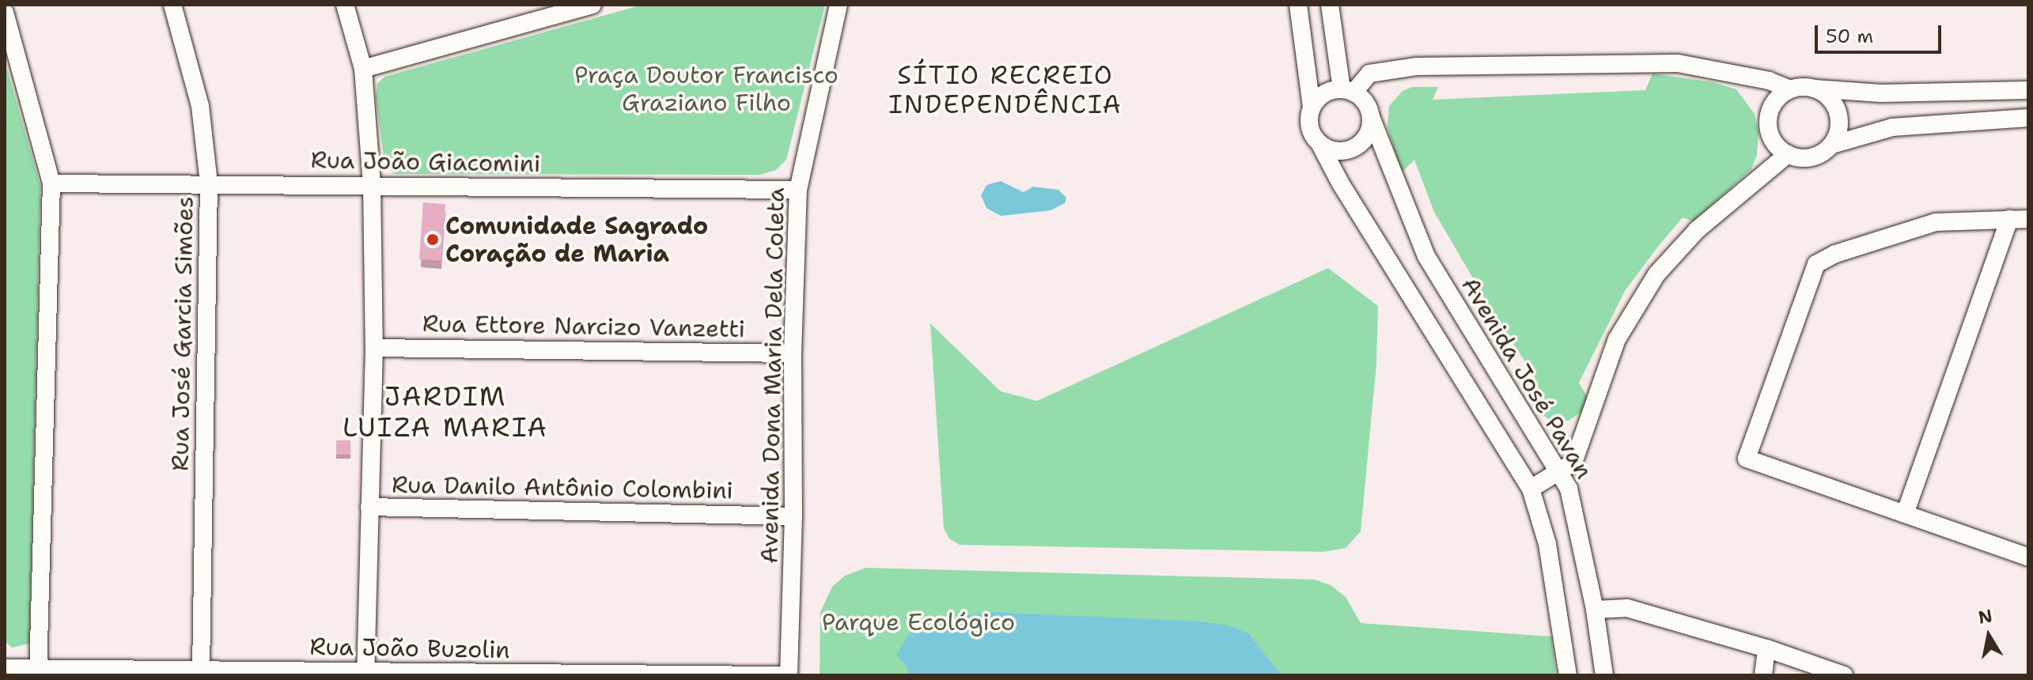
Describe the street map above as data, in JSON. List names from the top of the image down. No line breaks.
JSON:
{"streets":{"street":["Rua João Giacomini","Rua Ettore Narcizo Vanzetti","Rua José Garcia Simões","Avenida Dona Maria Dela Coleta","Avenida José Pavan","Rua Danilo Antônio Colombini","Rua João Buzolin"]},"crossings":[["Rua João Giacomini","Rua José Garcia Simões"],["Rua João Giacomini","Avenida Dona Maria Dela Coleta"],["Rua Ettore Narcizo Vanzetti","Avenida Dona Maria Dela Coleta"],["Rua José Garcia Simões","Rua João Buzolin"],["Avenida Dona Maria Dela Coleta","Rua Danilo Antônio Colombini"]],"districts":["SÍTIO RECREIO INDEPENDÊNCIA","JARDIM LUIZA MARIA"],"parks":["Praça Doutor Francisco Graziano Filho","Parque Ecológico"],"places":["Comunidade Sagrado Coração de Maria"],"scale_bar":"50 m","north":"top"}
